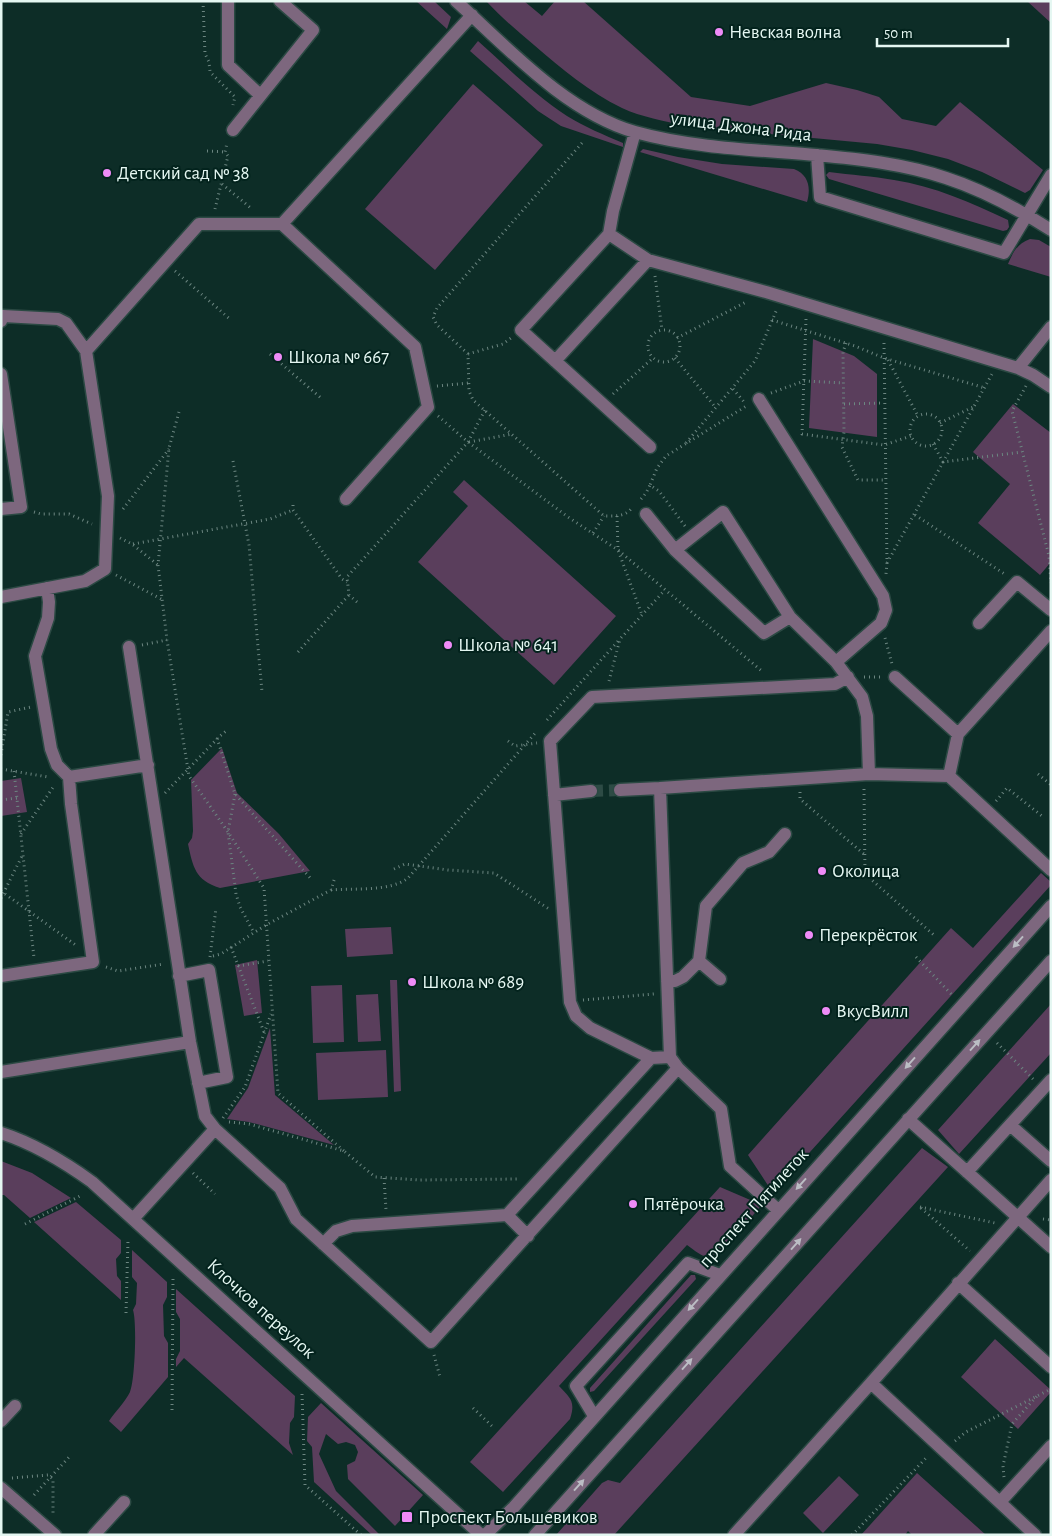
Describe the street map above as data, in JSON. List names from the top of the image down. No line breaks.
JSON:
{"streets":{"street":["улица Джона Рида","проспект Пятилеток","Клочков переулок"]},"crossings":[["проспект Пятилеток","Клочков переулок"]],"places":{"other":["Невская волна","Детский сад № 38","Школа № 667","Школа № 641","Околица","Перекрёсток","Школа № 689","ВкусВилл","Пятёрочка"],"transit":["Проспект Большевиков"]},"scale_bar":"50 m"}
